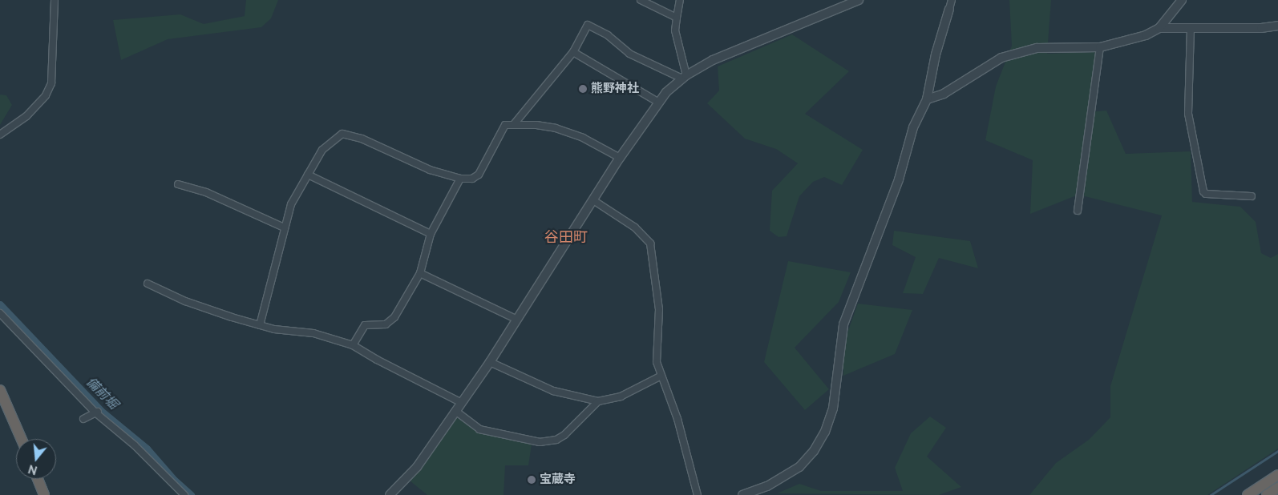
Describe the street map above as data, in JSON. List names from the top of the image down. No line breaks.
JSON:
{"districts":["谷田町"],"water":["備前堀"],"places":["熊野神社","宝蔵寺"],"north":"bottom"}
